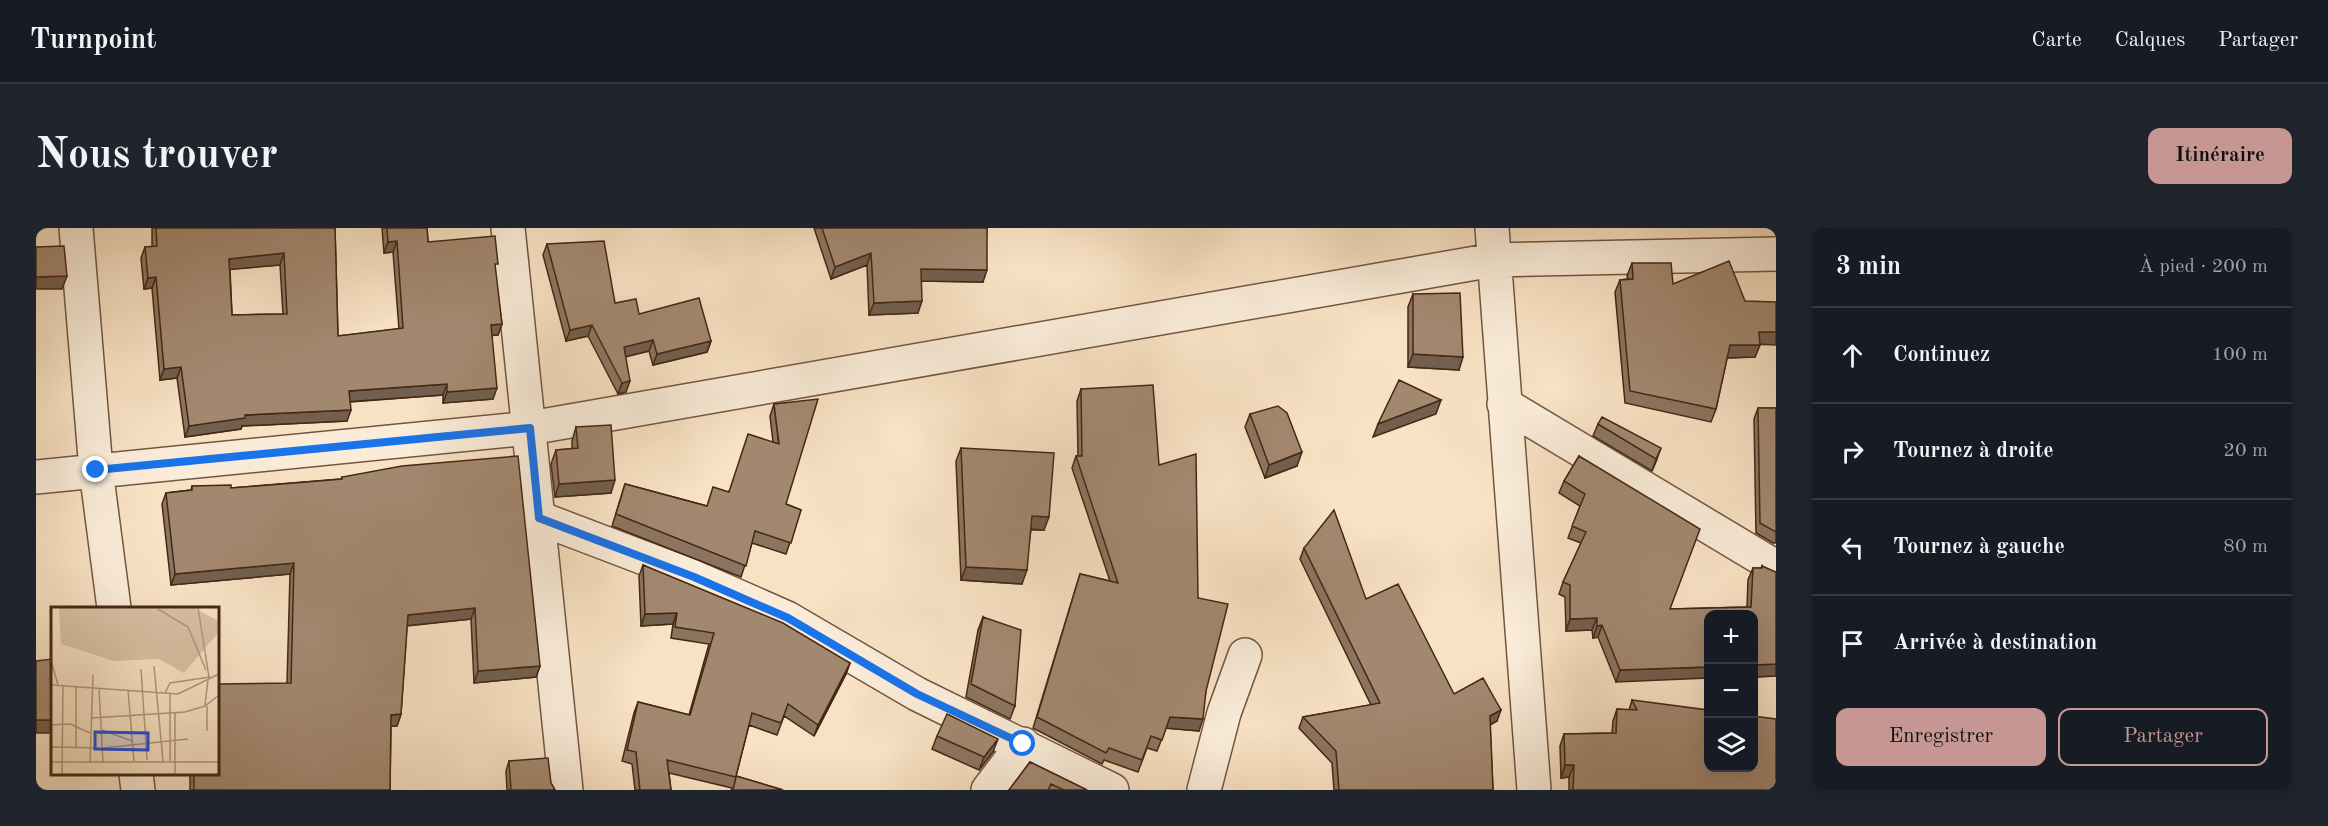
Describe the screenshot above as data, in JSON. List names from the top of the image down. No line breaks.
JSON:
{"page":{"header":"Turnpoint","nav":["Carte","Calques","Partager"],"buttons":["Itinéraire",["Enregistrer","Partager"]],"title":"Nous trouver","heading":["3 min","À pied · 200 m"],"list":[["Continuez","100 m"],["Tournez à droite","20 m"],["Tournez à gauche","80 m"],"Arrivée à destination"],"map_buttons":["+","−"]}}
